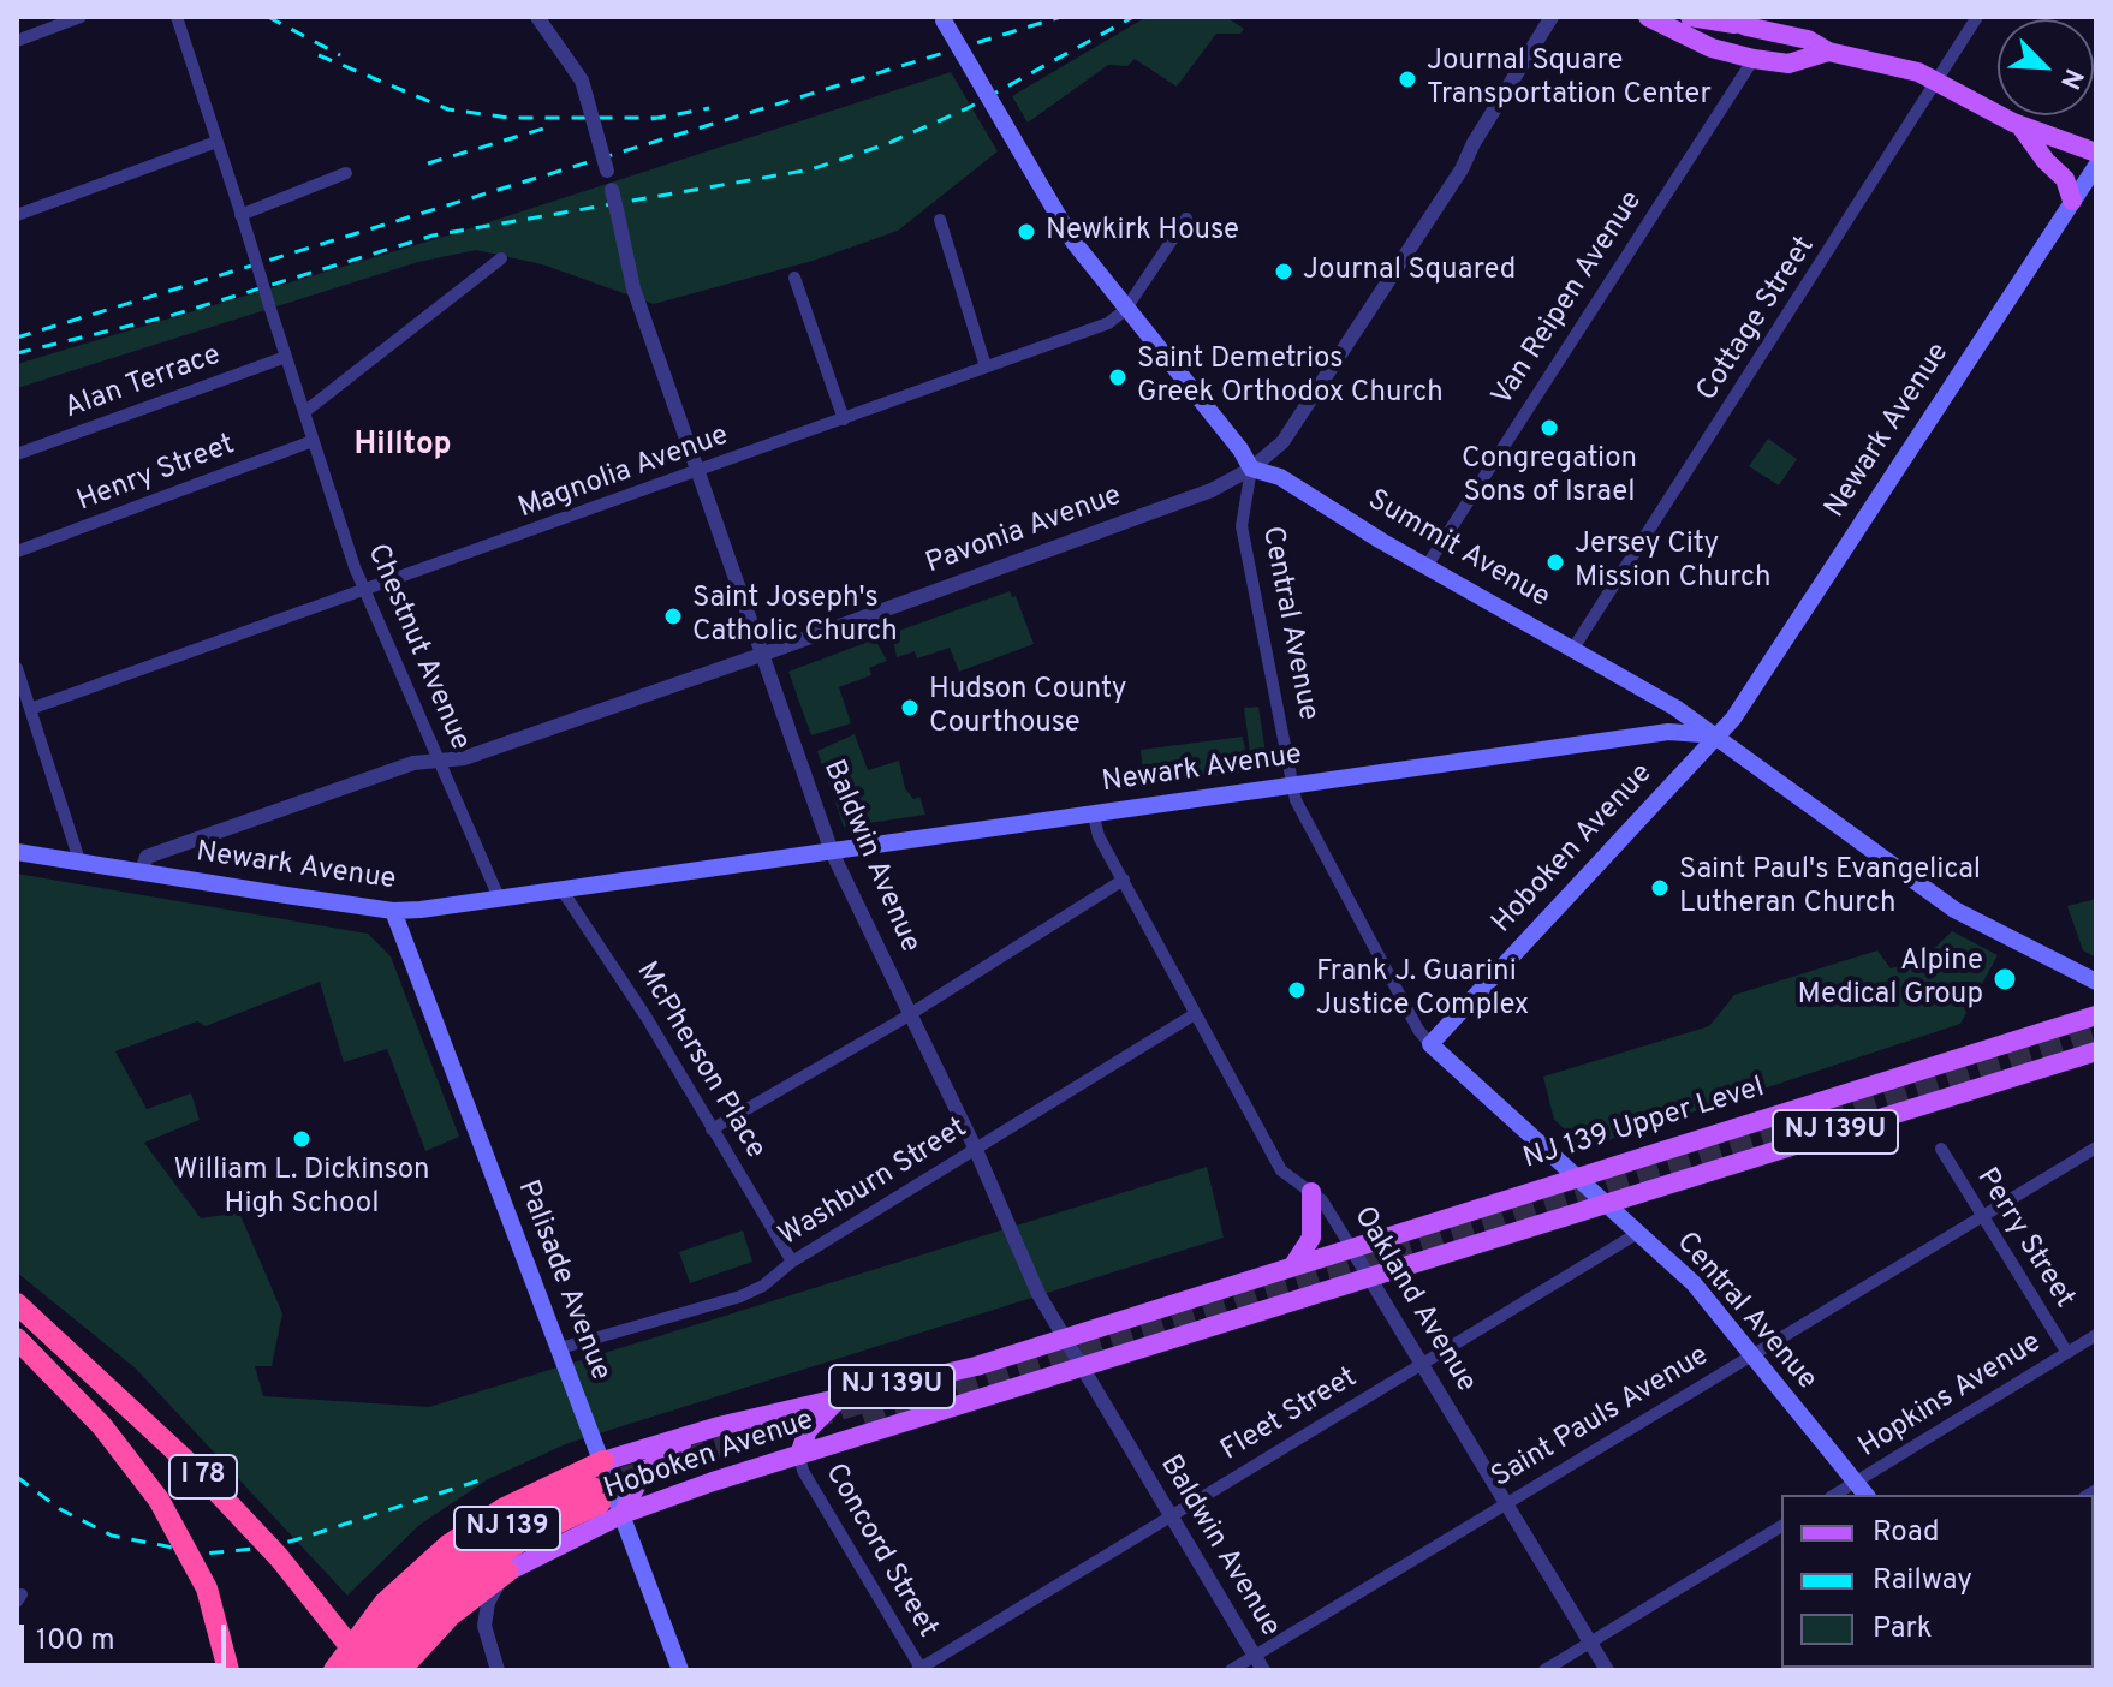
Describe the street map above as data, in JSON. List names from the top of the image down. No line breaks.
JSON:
{"streets":{"highway":["NJ 139U","I 78","NJ 139"],"main road":["Newark Avenue","Summit Avenue","Central Avenue","Hoboken Avenue","NJ 139 Upper Level","Palisade Avenue"],"street":["Van Reipen Avenue","Cottage Street","Alan Terrace","Magnolia Avenue","Henry Street","Pavonia Avenue","Chestnut Avenue","Baldwin Avenue","McPherson Place","Washburn Street","Perry Street","Oakland Avenue","Hopkins Avenue","Fleet Street","Saint Pauls Avenue","Concord Street"]},"crossings":[["Van Reipen Avenue","Summit Avenue"],["Cottage Street","Summit Avenue"],["Alan Terrace","Chestnut Avenue"],["Newark Avenue","Pavonia Avenue"],["Newark Avenue","Summit Avenue"],["Newark Avenue","Central Avenue"],["Newark Avenue","Chestnut Avenue"],["Newark Avenue","Hoboken Avenue"],["Newark Avenue","Baldwin Avenue"],["Newark Avenue","McPherson Place"],["Newark Avenue","Palisade Avenue"],["Newark Avenue","Oakland Avenue"],["Magnolia Avenue","Chestnut Avenue"],["Magnolia Avenue","Baldwin Avenue"],["Henry Street","Chestnut Avenue"],["Pavonia Avenue","Summit Avenue"],["Pavonia Avenue","Central Avenue"],["Pavonia Avenue","Chestnut Avenue"],["Pavonia Avenue","Baldwin Avenue"],["Summit Avenue","Central Avenue"],["Summit Avenue","Hoboken Avenue"],["Central Avenue","Hoboken Avenue"],["Central Avenue","NJ 139 Upper Level"],["Central Avenue","NJ 139U"],["Central Avenue","Hopkins Avenue"],["Central Avenue","Fleet Street"],["Central Avenue","Saint Pauls Avenue"],["Hoboken Avenue","Baldwin Avenue"],["Hoboken Avenue","NJ 139 Upper Level"],["Hoboken Avenue","NJ 139U"],["Hoboken Avenue","Palisade Avenue"],["Hoboken Avenue","Oakland Avenue"],["Hoboken Avenue","Concord Street"],["Baldwin Avenue","Washburn Street"],["Baldwin Avenue","Fleet Street"],["Baldwin Avenue","Saint Pauls Avenue"],["McPherson Place","Washburn Street"],["NJ 139 Upper Level","Oakland Avenue"],["NJ 139U","Palisade Avenue"],["NJ 139U","Oakland Avenue"],["NJ 139U","NJ 139"],["Washburn Street","Palisade Avenue"],["Washburn Street","Oakland Avenue"],["Perry Street","Hopkins Avenue"],["Perry Street","Saint Pauls Avenue"],["Oakland Avenue","Fleet Street"],["Oakland Avenue","Saint Pauls Avenue"],["Fleet Street","Concord Street"],["I 78","NJ 139"]],"districts":["Hilltop"],"places":["Journal Square Transportation Center","Newkirk House","Journal Squared","Saint Demetrios Greek Orthodox Church","Congregation Sons of Israel","Jersey City Mission Church","Saint Joseph's Catholic Church","Hudson County Courthouse","Saint Paul's Evangelical Lutheran Church","Alpine Medical Group","Frank J. Guarini Justice Complex","William L. Dickinson High School"],"legend":["Road","Railway","Park"],"scale_bar":"100 m","north":"bottom right"}
